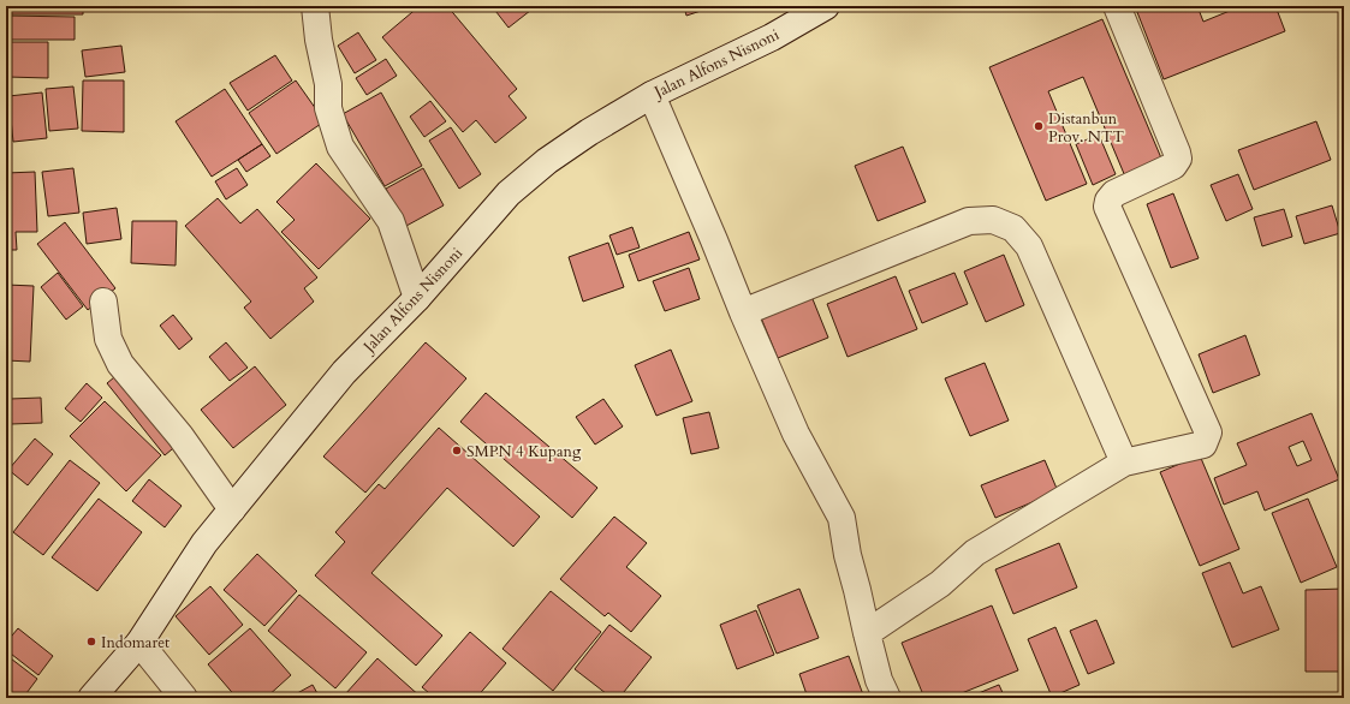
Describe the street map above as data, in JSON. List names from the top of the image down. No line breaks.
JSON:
{"streets":{"street":["Jalan Alfons Nisnoni"]},"places":["Distanbun Prov. NTT","SMPN 4 Kupang","Indomaret"]}
